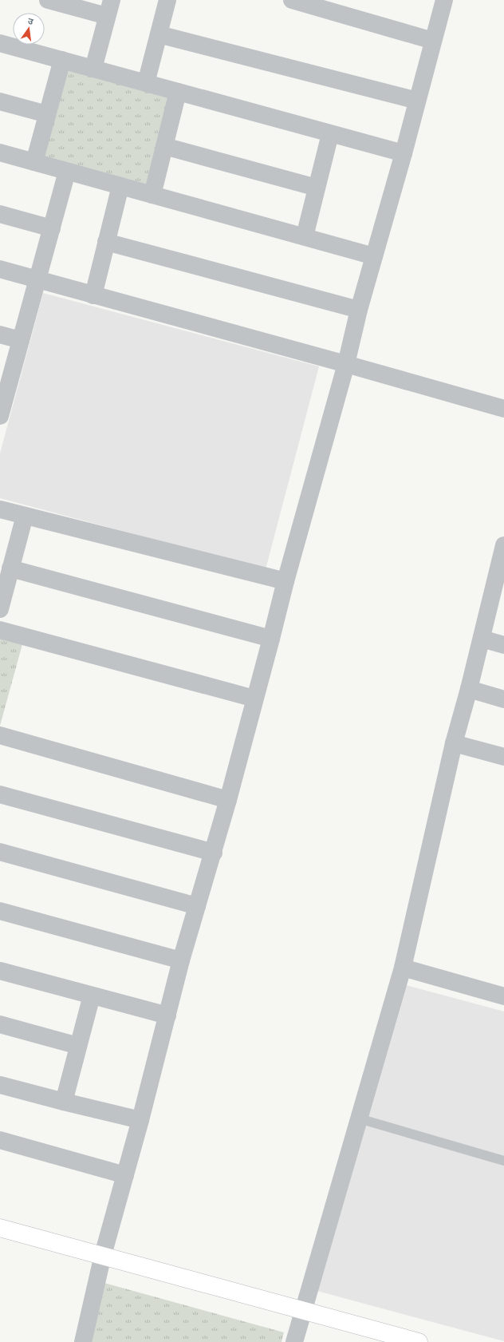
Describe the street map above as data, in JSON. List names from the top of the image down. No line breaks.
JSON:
{"north":"top"}
